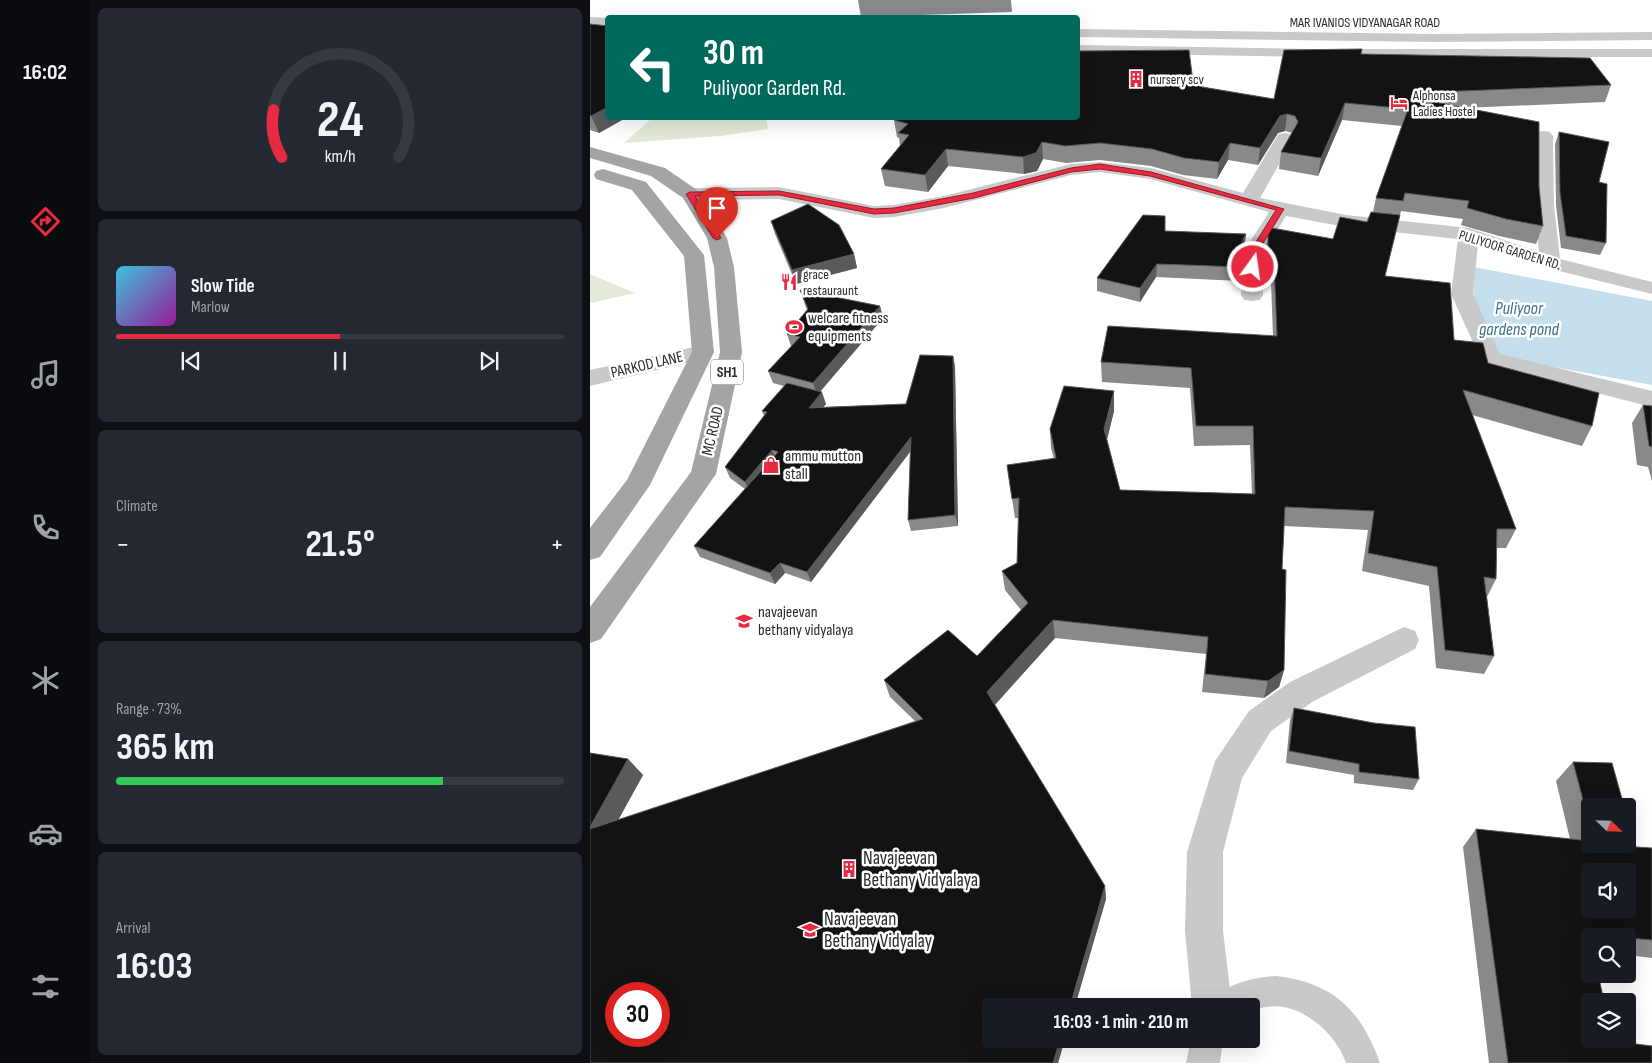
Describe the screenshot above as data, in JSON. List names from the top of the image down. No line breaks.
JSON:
{"streets":{"main road":["SH1","MC ROAD"],"street":["PULIYOOR GARDEN RD.","PARKOD LANE"],"lane":["MAR IVANIOS VIDYANAGAR ROAD"]},"crossings":[["PULIYOOR GARDEN RD.","MC ROAD"],["PARKOD LANE","SH1"]],"water":["Puliyoor gardens pond"],"places":{"building":["nursery scv","Navajeevan Bethany Vidyalaya"],"hotel":["Alphonsa Ladies Hostel"],"restaurant":["grace restauraunt"],"sports":["welcare fitness equipments"],"shop":["ammu mutton stall"],"school or university":["navajeevan bethany vidyalaya","Navajeevan Bethany Vidyalay"]},"north":"bottom right","page":{"tabs":"16:02","turn":["30 m","Puliyoor Garden Rd."],"song":["Slow Tide","Marlow"],"tile":["Climate",["Range · 73%","365 km"],["Arrival","16:03"]],"heat":["−","21.5°","+"],"limit":"30","trip":"16:03 · 1 min · 210 m","gauge":["24","km/h"]}}
